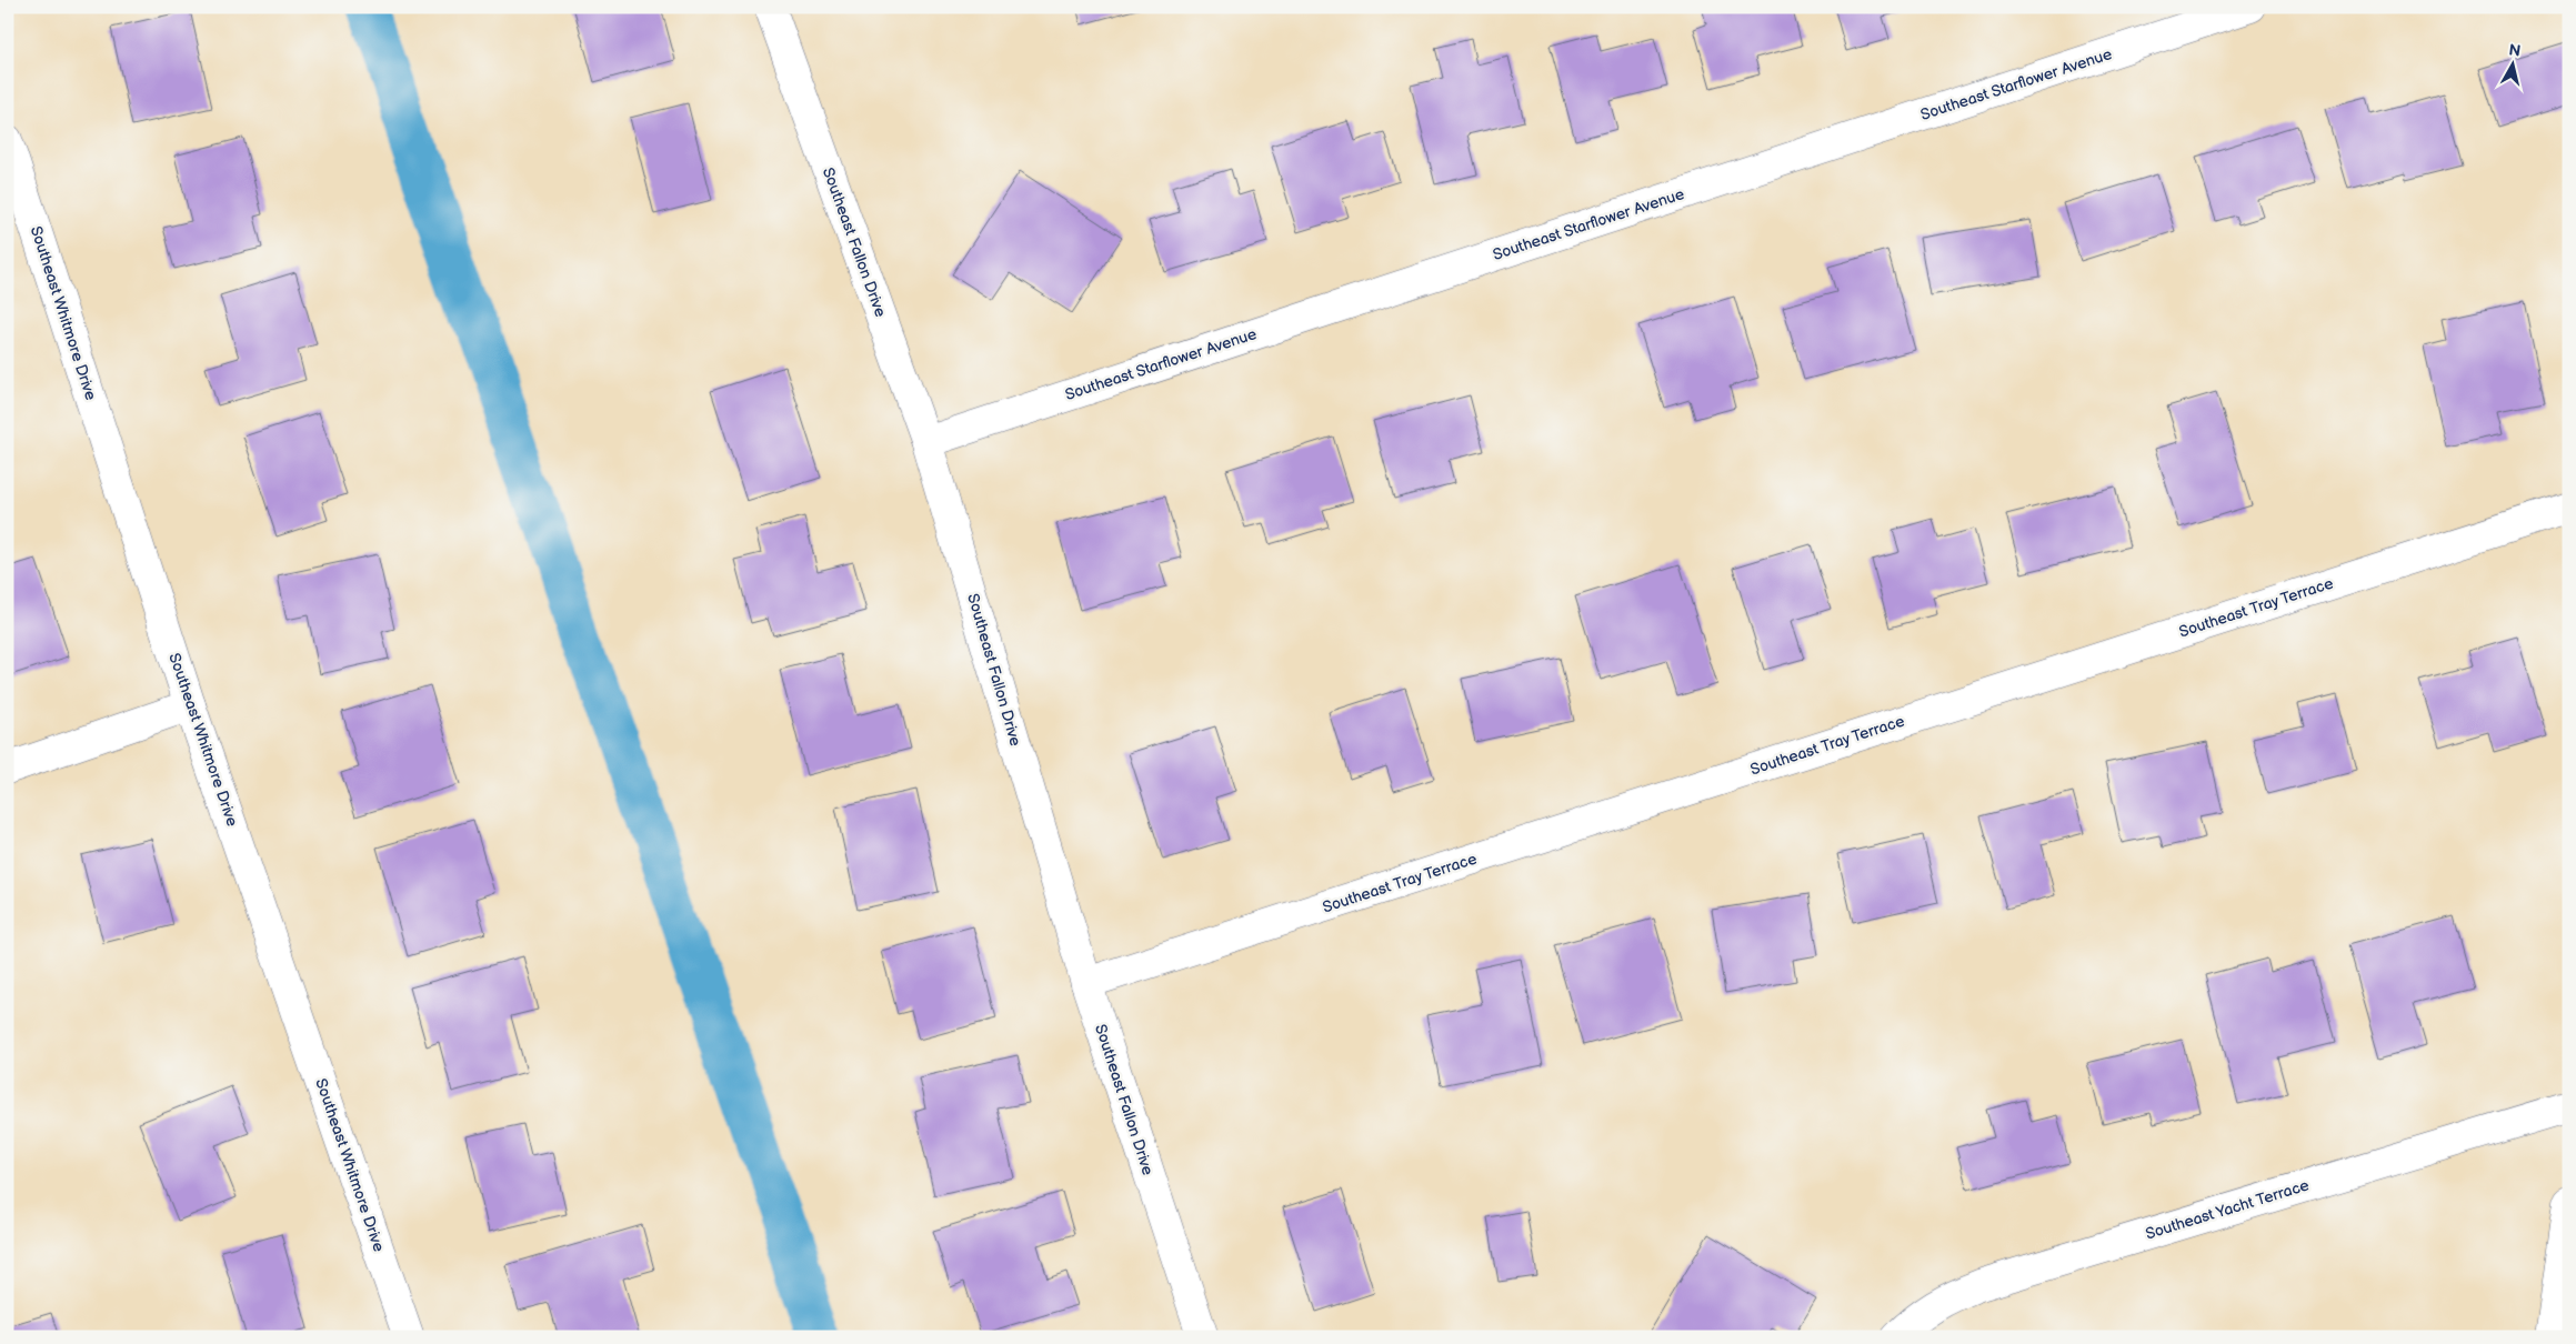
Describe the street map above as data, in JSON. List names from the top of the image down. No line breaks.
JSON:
{"streets":{"street":["Southeast Starflower Avenue","Southeast Fallon Drive","Southeast Whitmore Drive","Southeast Tray Terrace","Southeast Yacht Terrace"]},"crossings":[["Southeast Starflower Avenue","Southeast Fallon Drive"],["Southeast Fallon Drive","Southeast Tray Terrace"]],"north":"top"}
